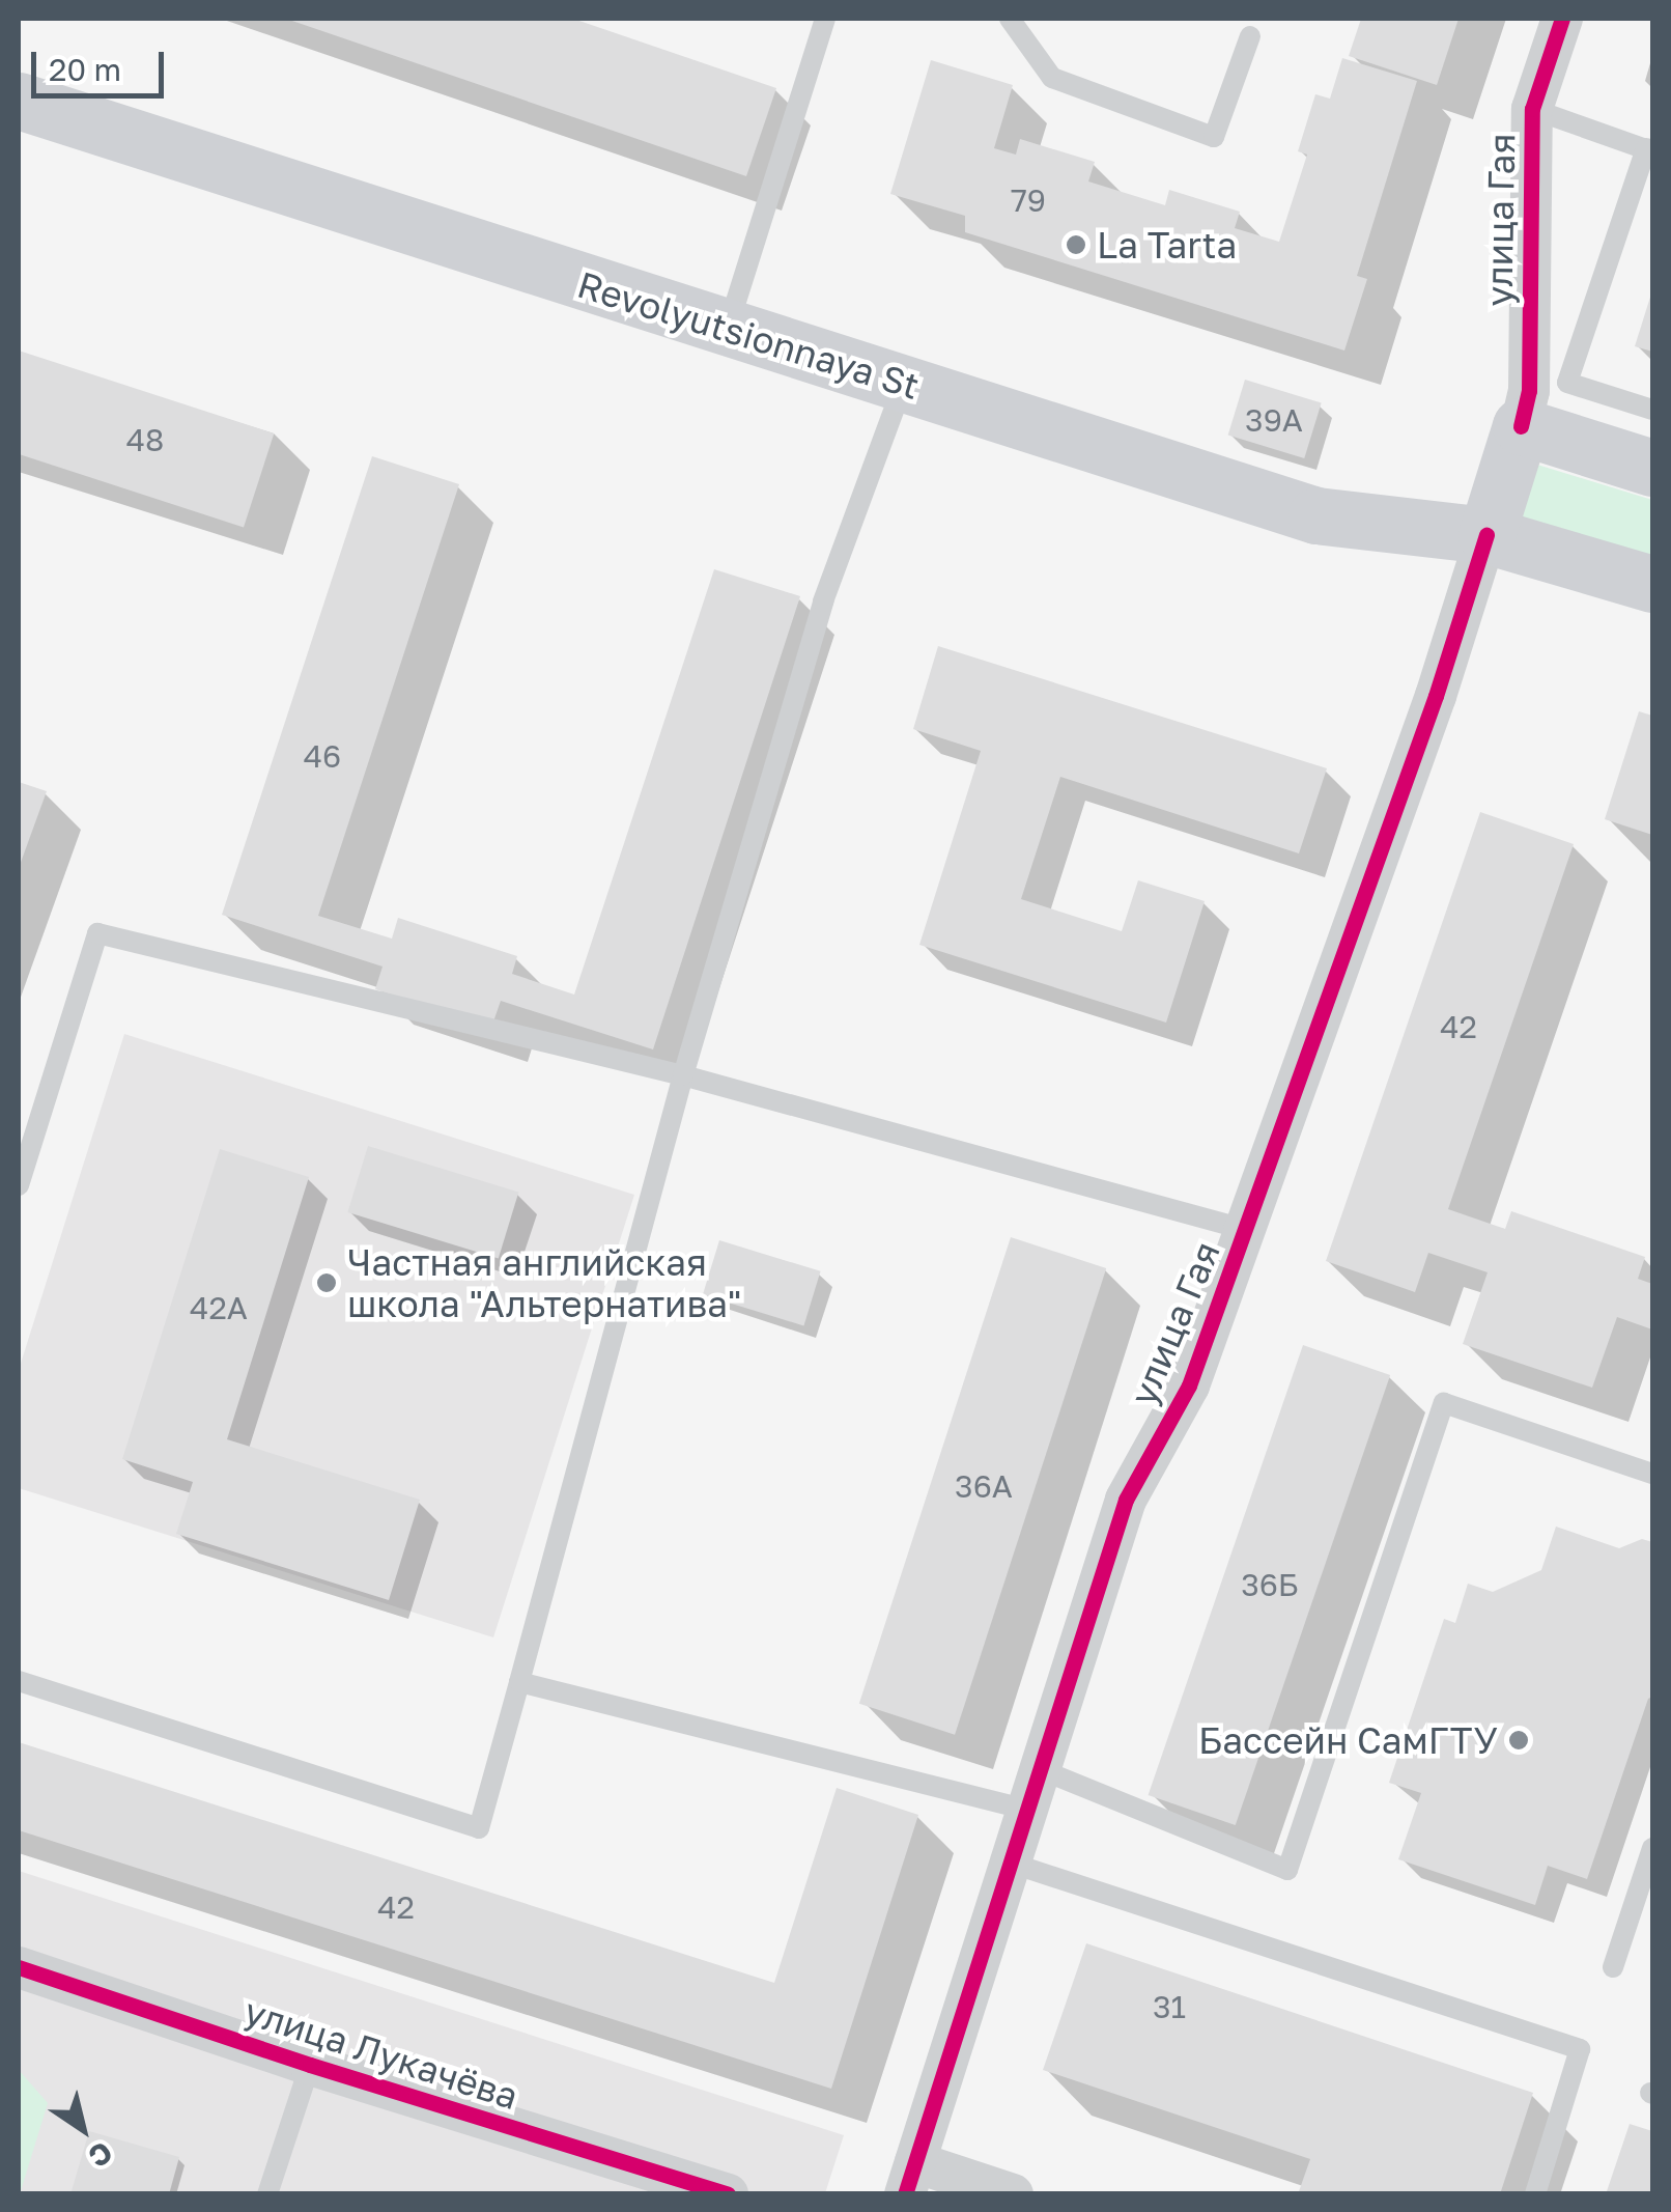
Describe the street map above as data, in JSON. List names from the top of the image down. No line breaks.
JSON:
{"streets":{"main road":["Revolyutsionnaya St"],"street":["улица Гая","улица Лукачёва"]},"crossings":[["улица Гая","Revolyutsionnaya St"]],"places":["La Tarta","Частная английская школа \"Альтернатива\"","Бассейн СамГТУ"],"house_numbers":["79","39А","48","46","42","42А","36А","36Б","42","31"],"scale_bar":"20 m","north":"bottom right"}
